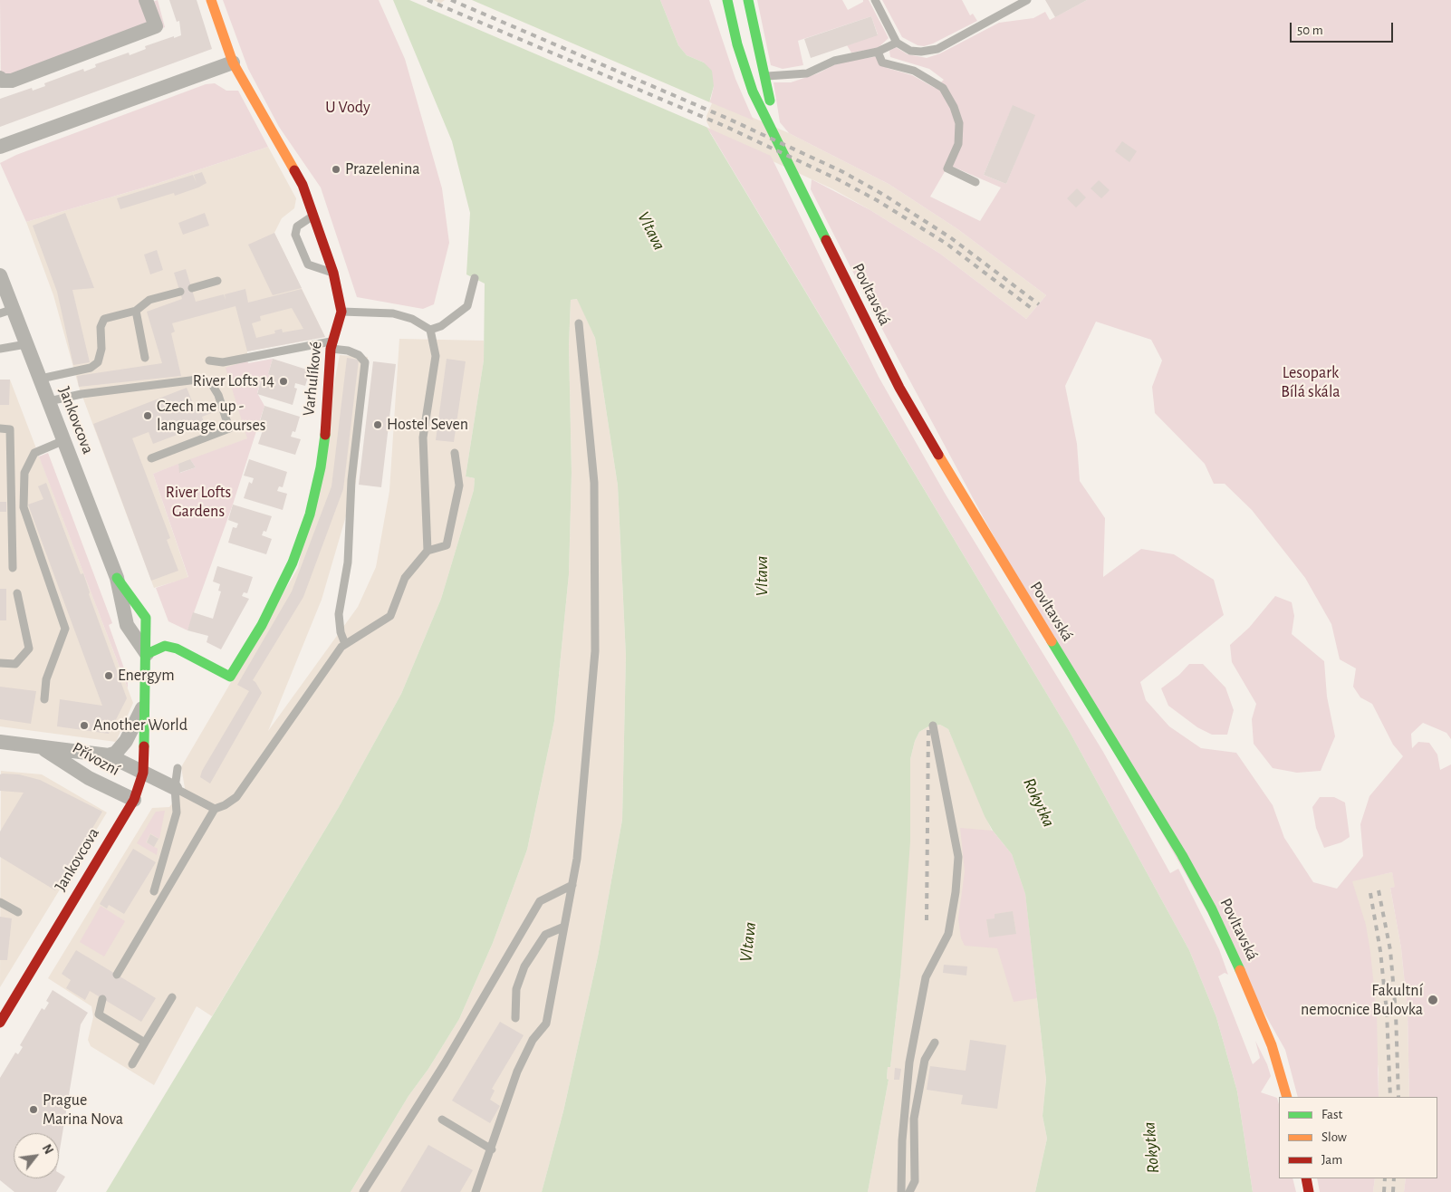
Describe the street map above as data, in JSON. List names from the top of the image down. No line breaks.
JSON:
{"streets":{"main road":["Povltavská","Varhulíkové","Jankovcova"],"street":["Přívozní"]},"crossings":[["Varhulíkové","Jankovcova"],["Jankovcova","Přívozní"]],"water":["Vltava","Rokytka"],"parks":["U Vody","Lesopark Bílá skála","River Lofts Gardens"],"places":["Prazelenina","River Lofts 14","Czech me up - language courses","Hostel Seven","Energym","Another World","Fakultní nemocnice Bulovka","Prague Marina Nova"],"legend":["Fast","Slow","Jam"],"scale_bar":"50 m","north":"top right"}
